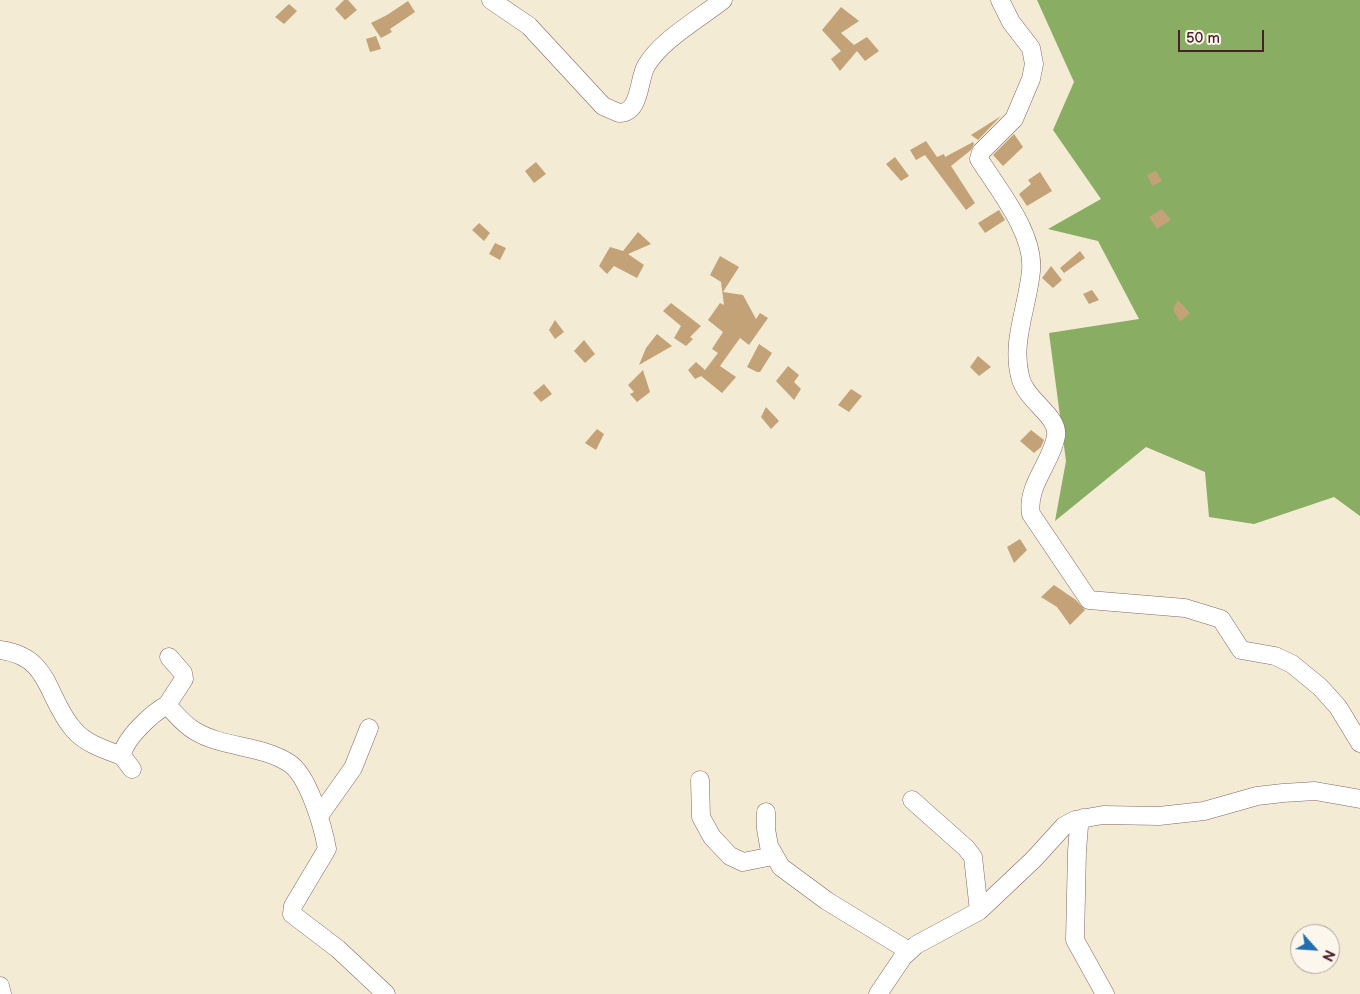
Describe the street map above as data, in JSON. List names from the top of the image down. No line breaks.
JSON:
{"scale_bar":"50 m","north":"bottom right"}
